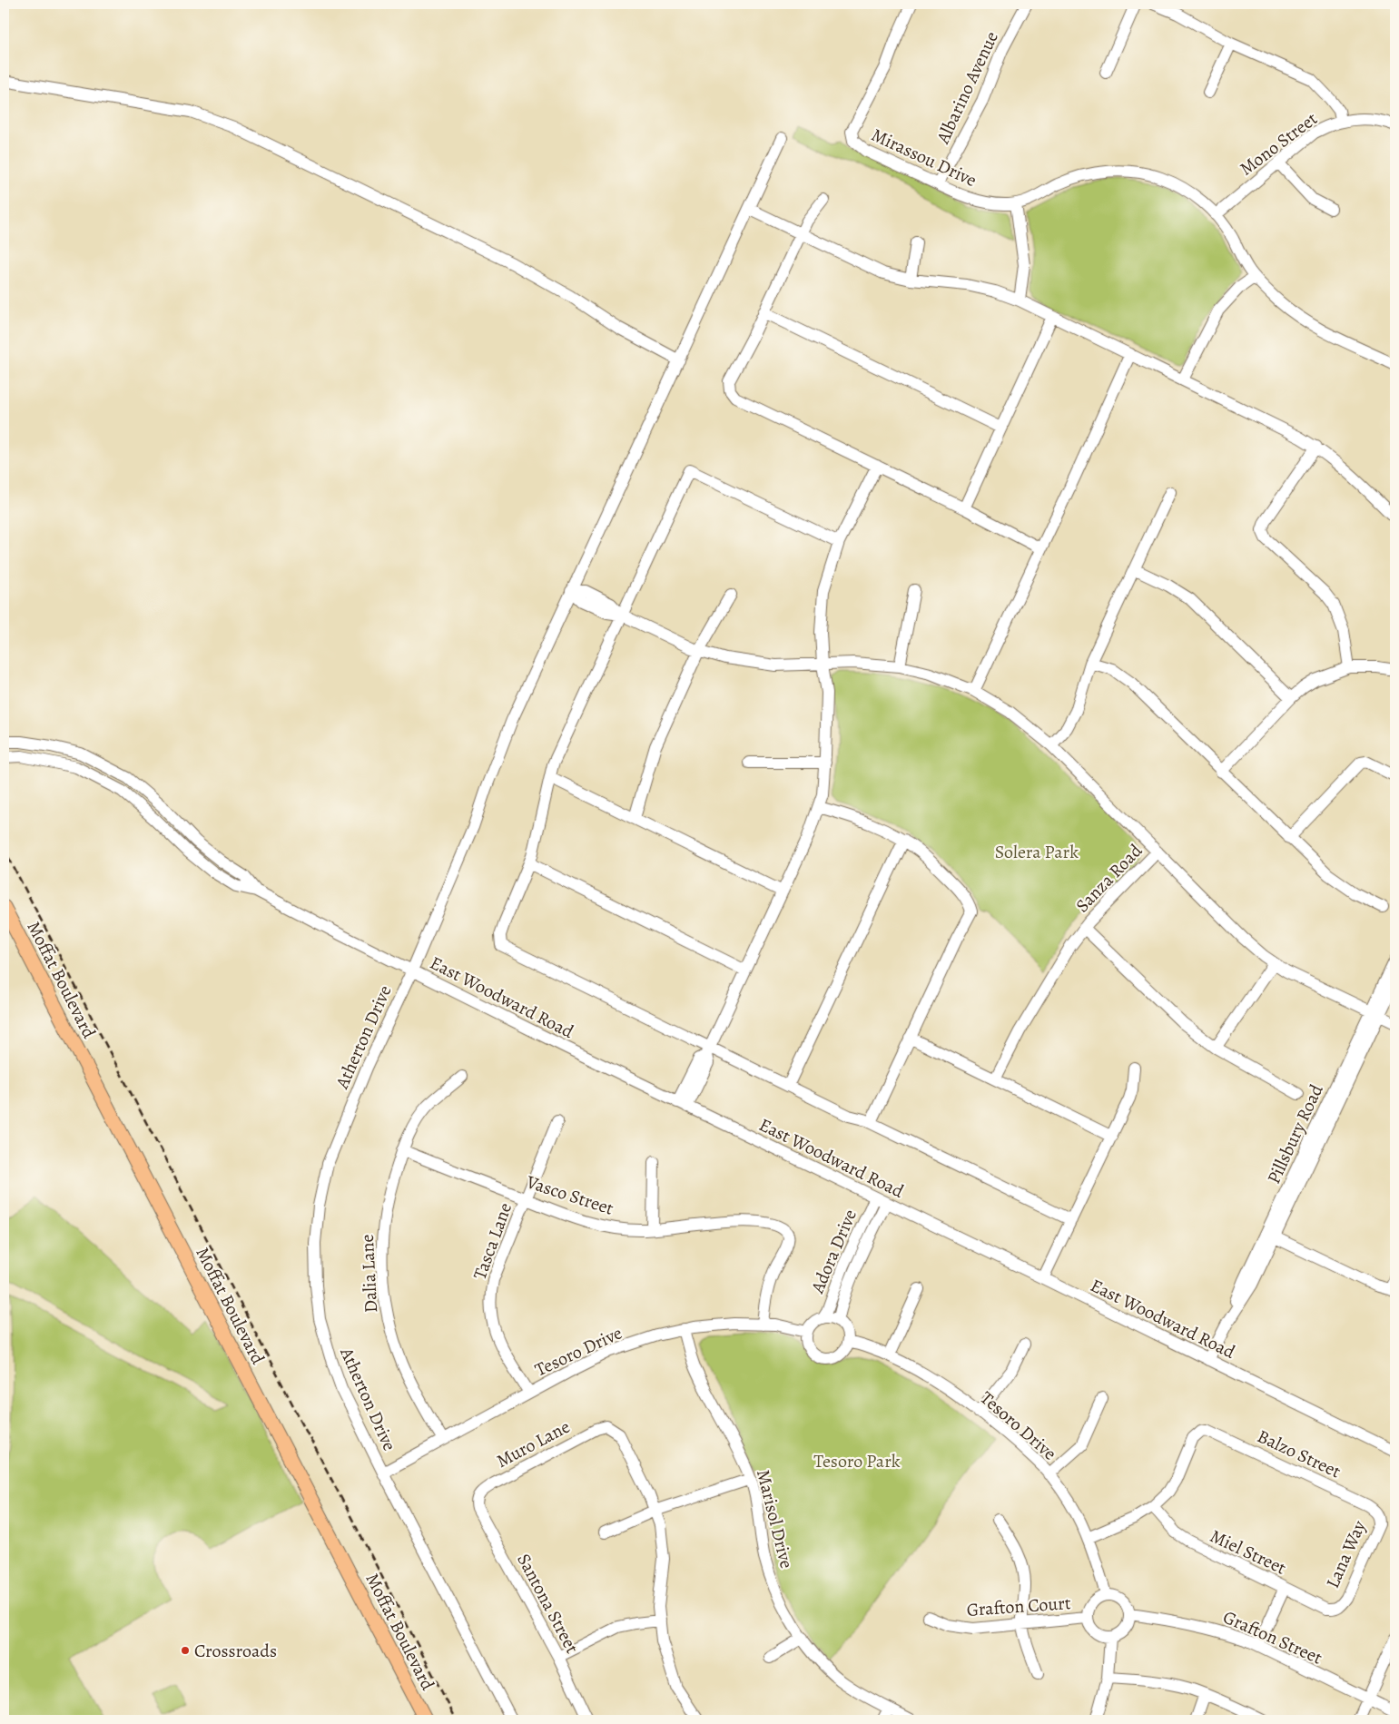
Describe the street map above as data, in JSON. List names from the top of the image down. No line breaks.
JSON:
{"streets":{"main road":["Moffat Boulevard"],"street":["Albarino Avenue","Mono Street","Mirassou Drive","Sanza Road","East Woodward Road","Atherton Drive","Pillsbury Road","Vasco Street","Tasca Lane","Adora Drive","Dalia Lane","Tesoro Drive","Muro Lane","Balzo Street","Marisol Drive","Miel Street","Lana Way","Santona Street","Grafton Court","Grafton Street"]},"crossings":[["Albarino Avenue","Mirassou Drive"],["Mono Street","Mirassou Drive"],["East Woodward Road","Atherton Drive"],["East Woodward Road","Pillsbury Road"],["East Woodward Road","Adora Drive"],["Atherton Drive","Tesoro Drive"],["Vasco Street","Tasca Lane"],["Vasco Street","Dalia Lane"],["Vasco Street","Tesoro Drive"],["Tasca Lane","Tesoro Drive"],["Adora Drive","Tesoro Drive"],["Dalia Lane","Tesoro Drive"],["Tesoro Drive","Marisol Drive"],["Tesoro Drive","Grafton Court"],["Tesoro Drive","Grafton Street"],["Muro Lane","Santona Street"],["Balzo Street","Miel Street"],["Balzo Street","Lana Way"],["Miel Street","Lana Way"],["Grafton Court","Grafton Street"]],"parks":["Solera Park","Tesoro Park"],"places":["Crossroads"]}
